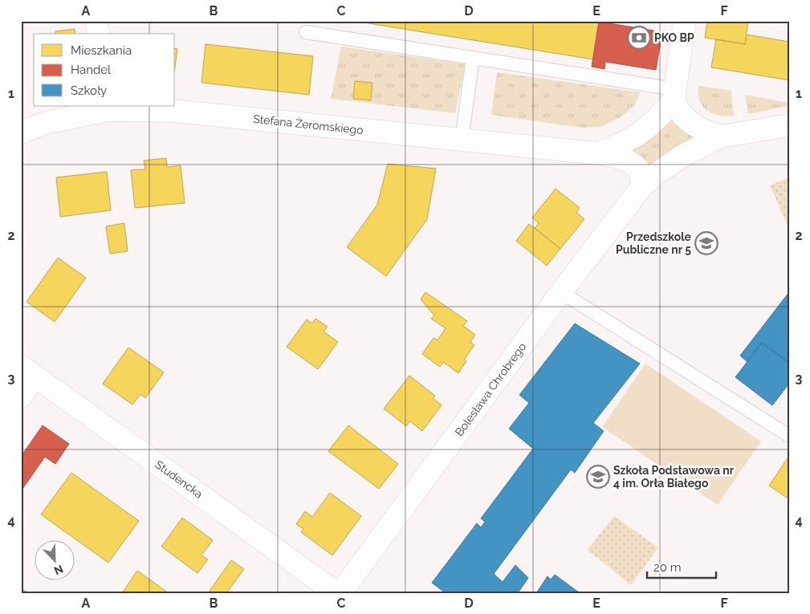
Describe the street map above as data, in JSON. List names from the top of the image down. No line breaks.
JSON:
{"streets":{"street":["Stefana Żeromskiego","Bolesława Chrobrego","Studencka"]},"crossings":[["Stefana Żeromskiego","Bolesława Chrobrego"]],"places":{"bank":["PKO BP"],"school or university":["Przedszkole Publiczne nr 5","Szkoła Podstawowa nr 4 im. Orła Białego"]},"legend":["Mieszkania","Handel","Szkoły"],"scale_bar":"20 m","north":"bottom right","grid":{"columns":["A","B","C","D","E","F"],"rows":["1","2","3","4"]}}
